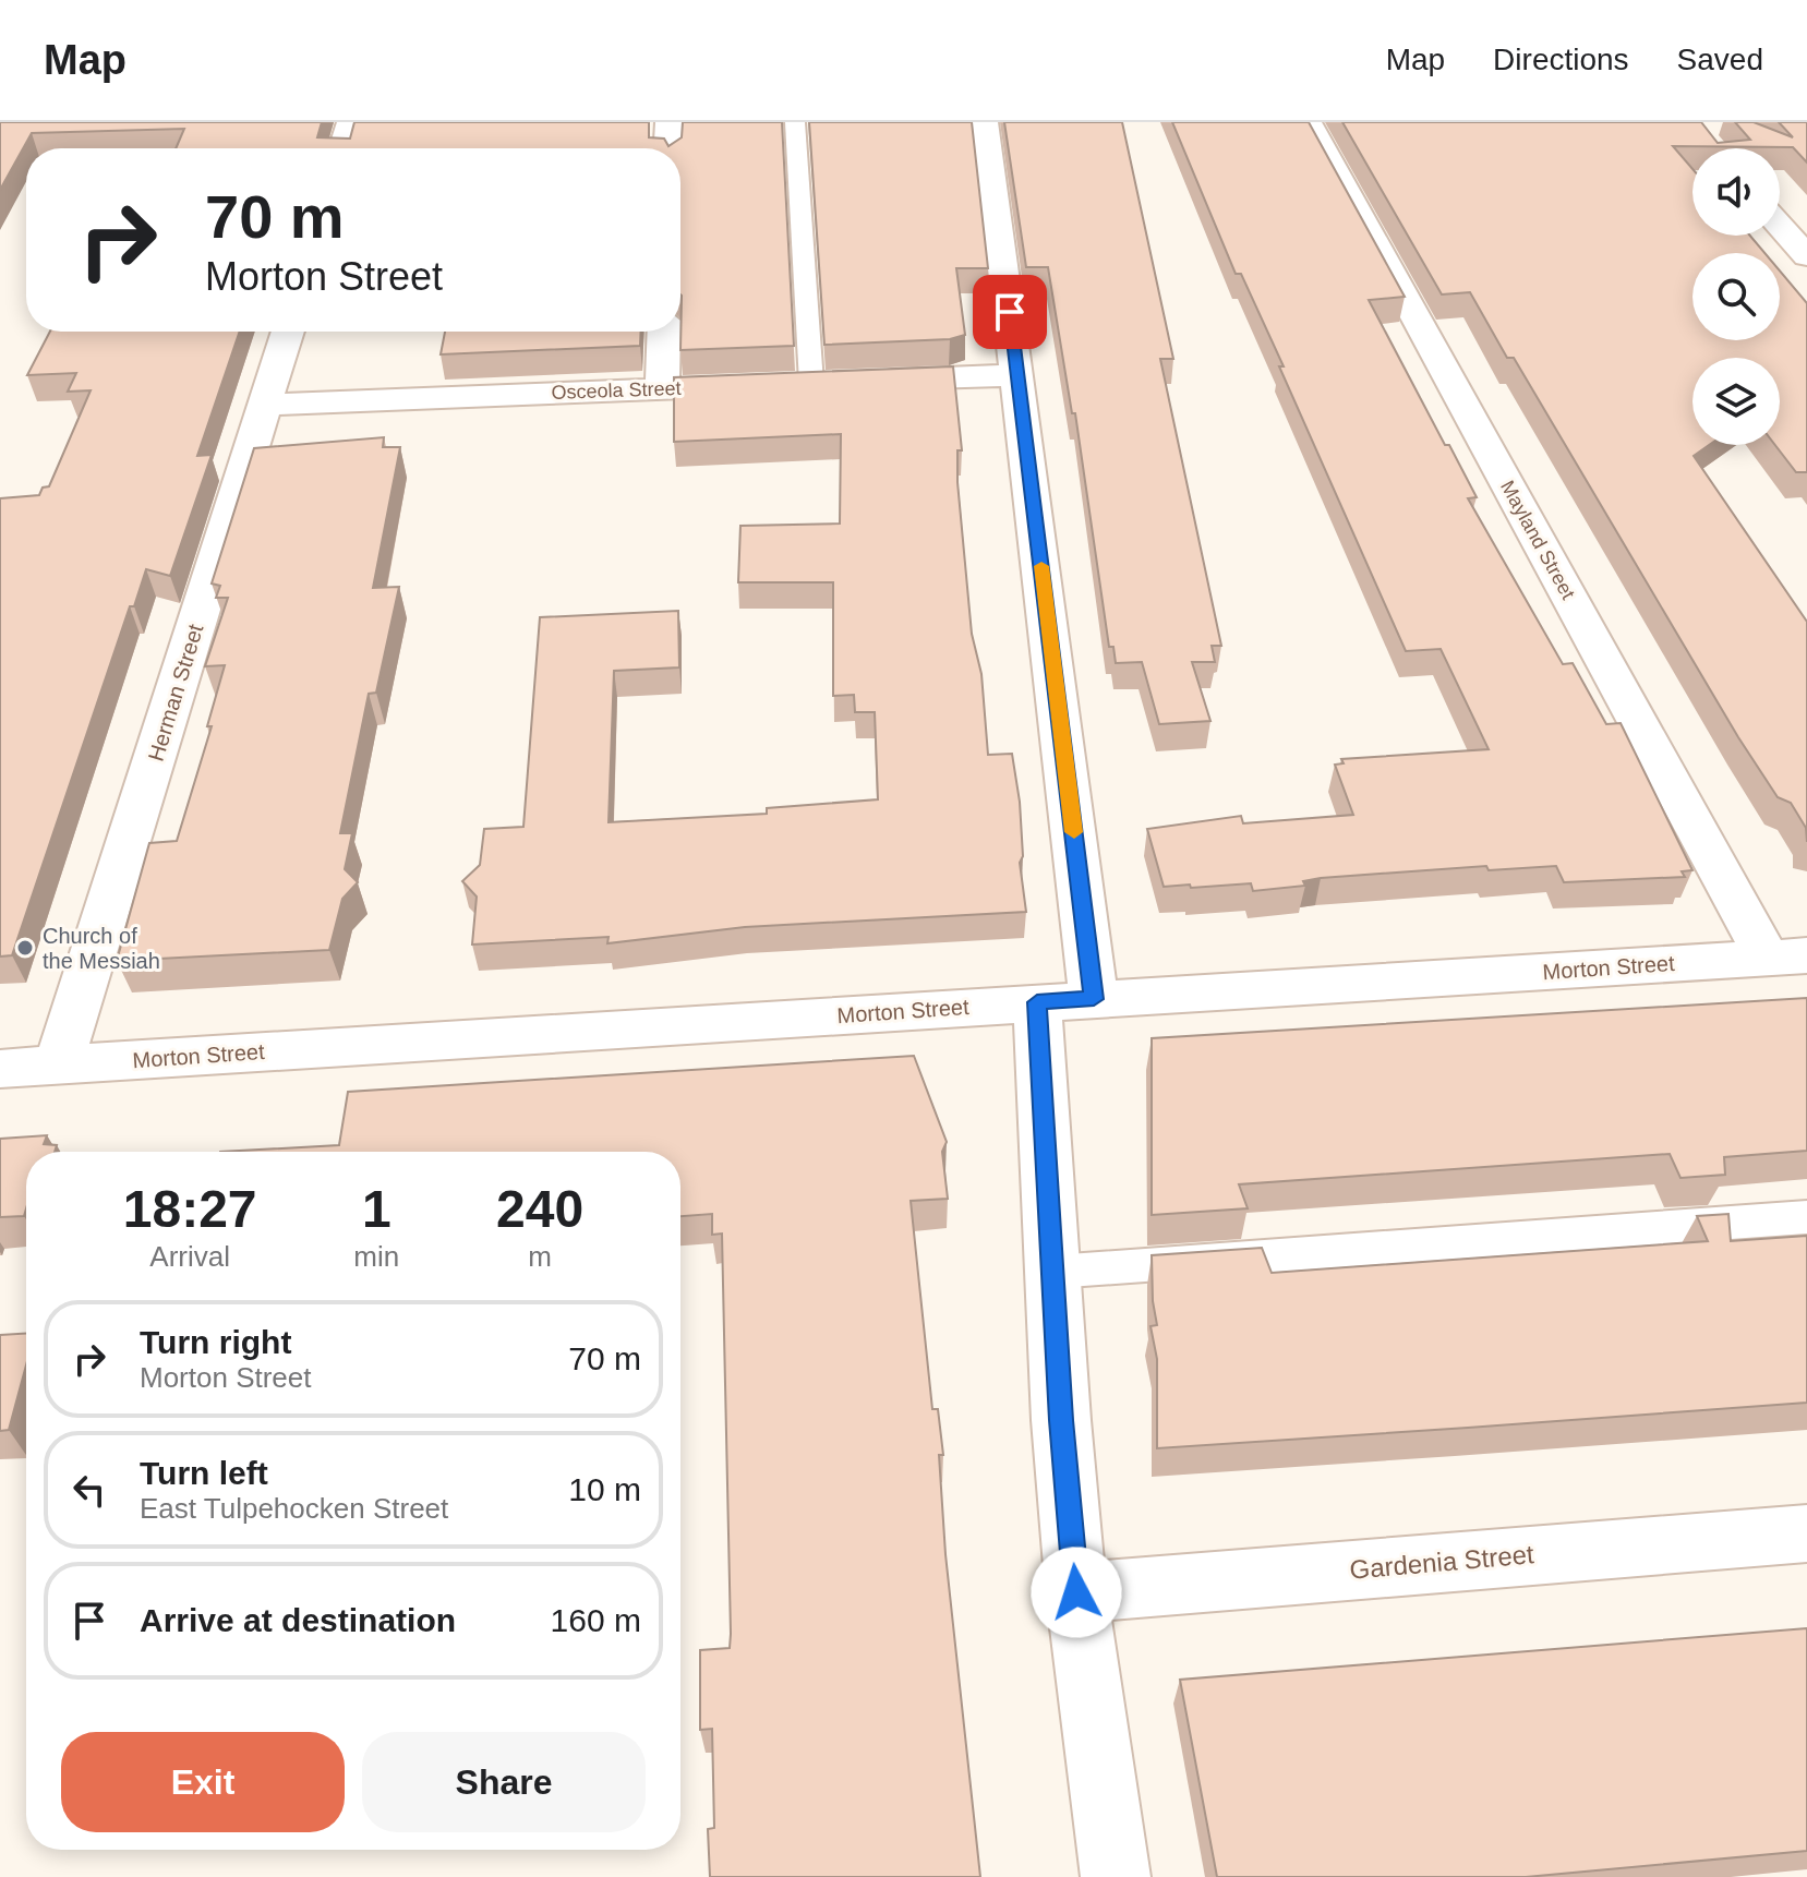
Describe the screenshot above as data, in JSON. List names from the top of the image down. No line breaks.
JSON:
{"streets":{"street":["Osceola Street","Mayland Street","Herman Street","Morton Street","Gardenia Street"]},"crossings":[["Osceola Street","Herman Street"],["Mayland Street","Morton Street"],["Herman Street","Morton Street"]],"places":["Church of the Messiah"],"page":{"header":"Map","nav":["Map","Directions","Saved"],"turn":["70 m","Morton Street"],"eta":["18:27","Arrival","1","min","240","m"],"list":[{"name":"Turn right","note":"Morton Street","value":"70 m"},{"name":"Turn left","note":"East Tulpehocken Street","value":"10 m"},{"name":"Arrive at destination","value":"160 m"}],"buttons":["Exit","Share"]}}
